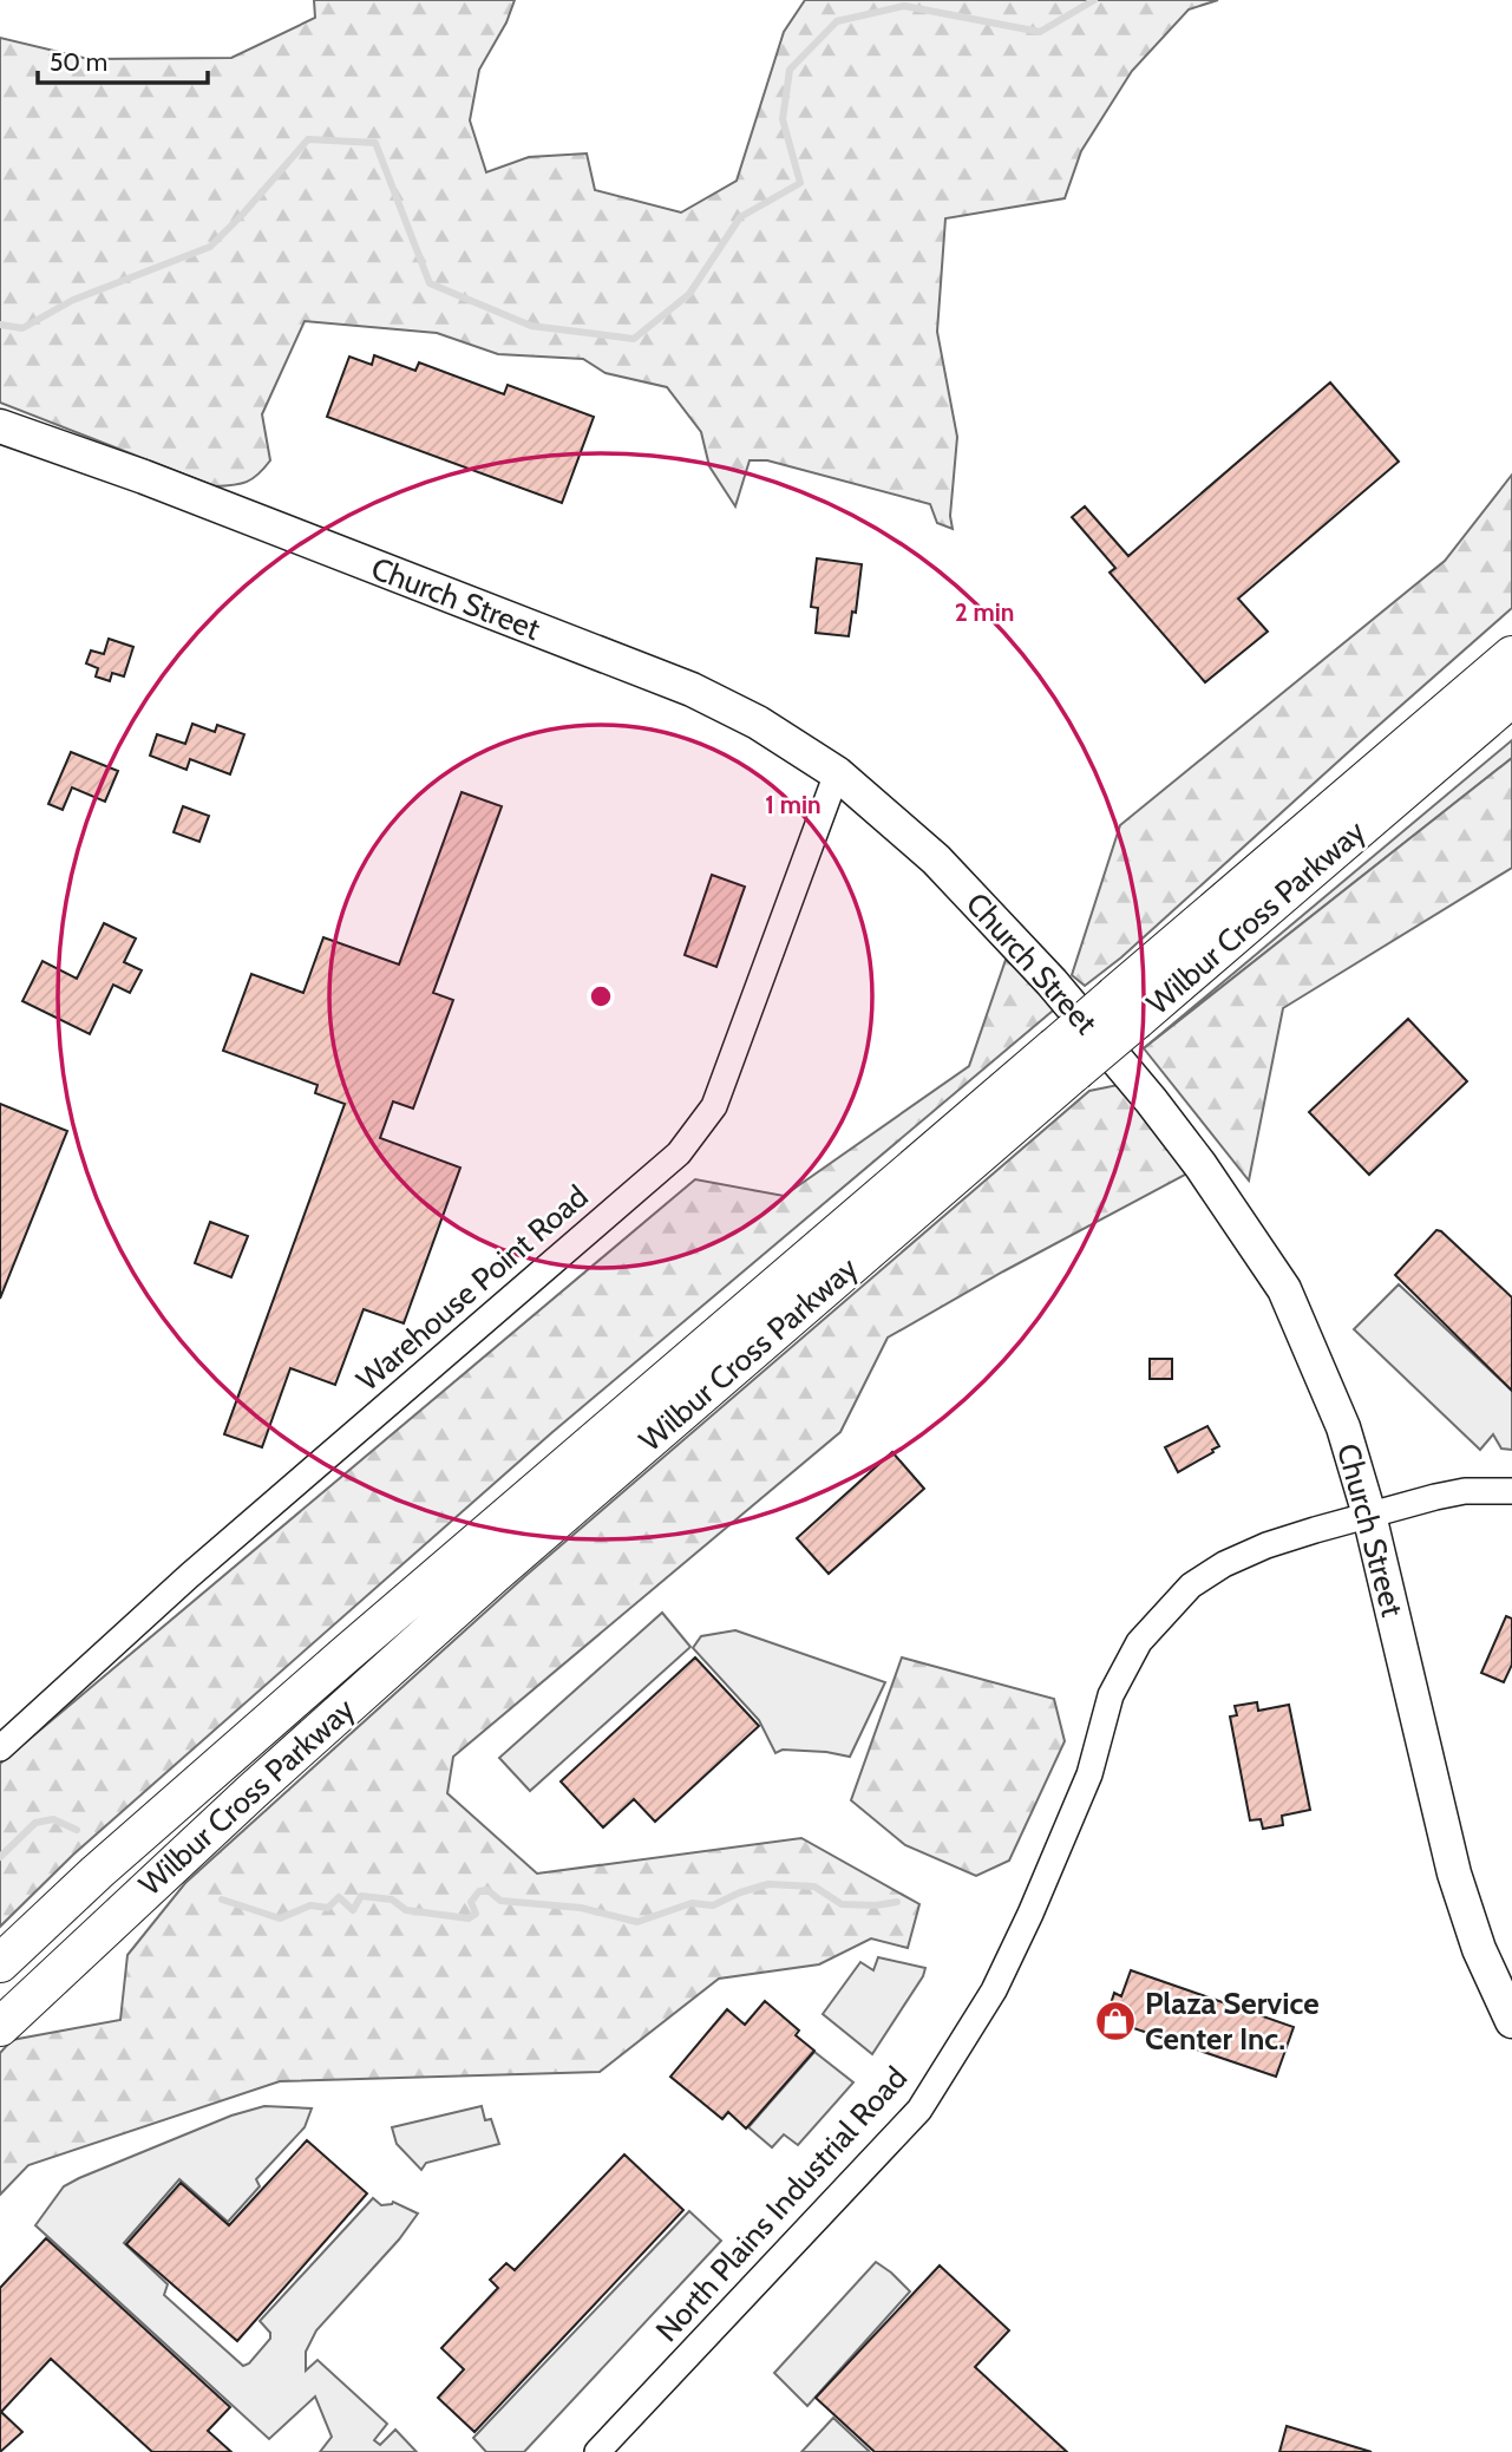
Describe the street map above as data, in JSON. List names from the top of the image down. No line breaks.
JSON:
{"streets":{"highway":["Wilbur Cross Parkway"],"main road":["Church Street"],"street":["Warehouse Point Road","North Plains Industrial Road"]},"crossings":[["Church Street","Warehouse Point Road"],["Church Street","North Plains Industrial Road"]],"places":{"shop":["Plaza Service Center Inc."]},"scale_bar":"50 m","rings":["2 min","1 min"]}
